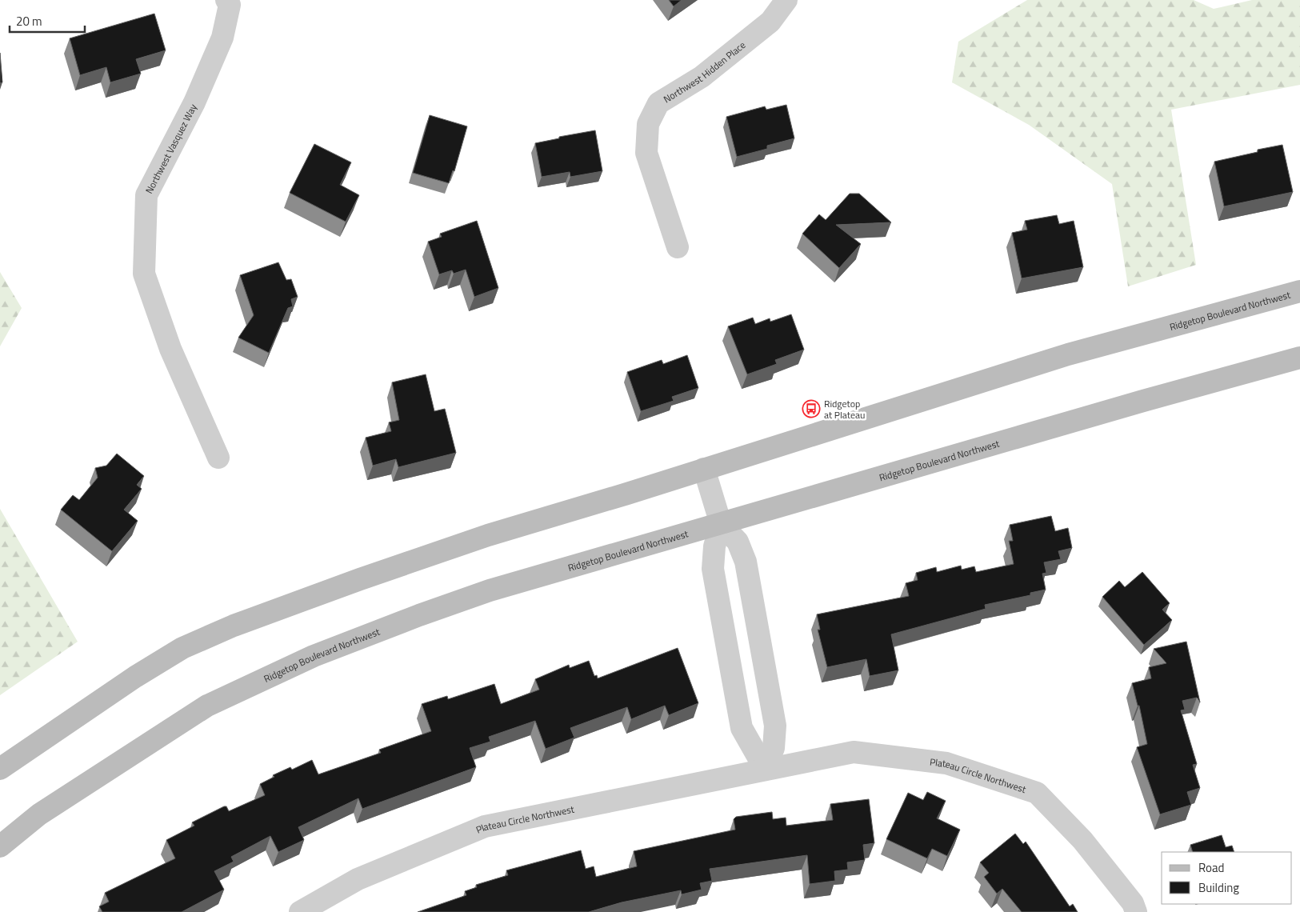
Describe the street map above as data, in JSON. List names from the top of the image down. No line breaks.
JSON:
{"streets":{"main road":["Ridgetop Boulevard Northwest"],"street":["Northwest Hidden Place","Northwest Vasquez Way","Plateau Circle Northwest"]},"places":{"bus stop":["Ridgetop at Plateau"]},"legend":["Road","Building"],"scale_bar":"20 m"}
